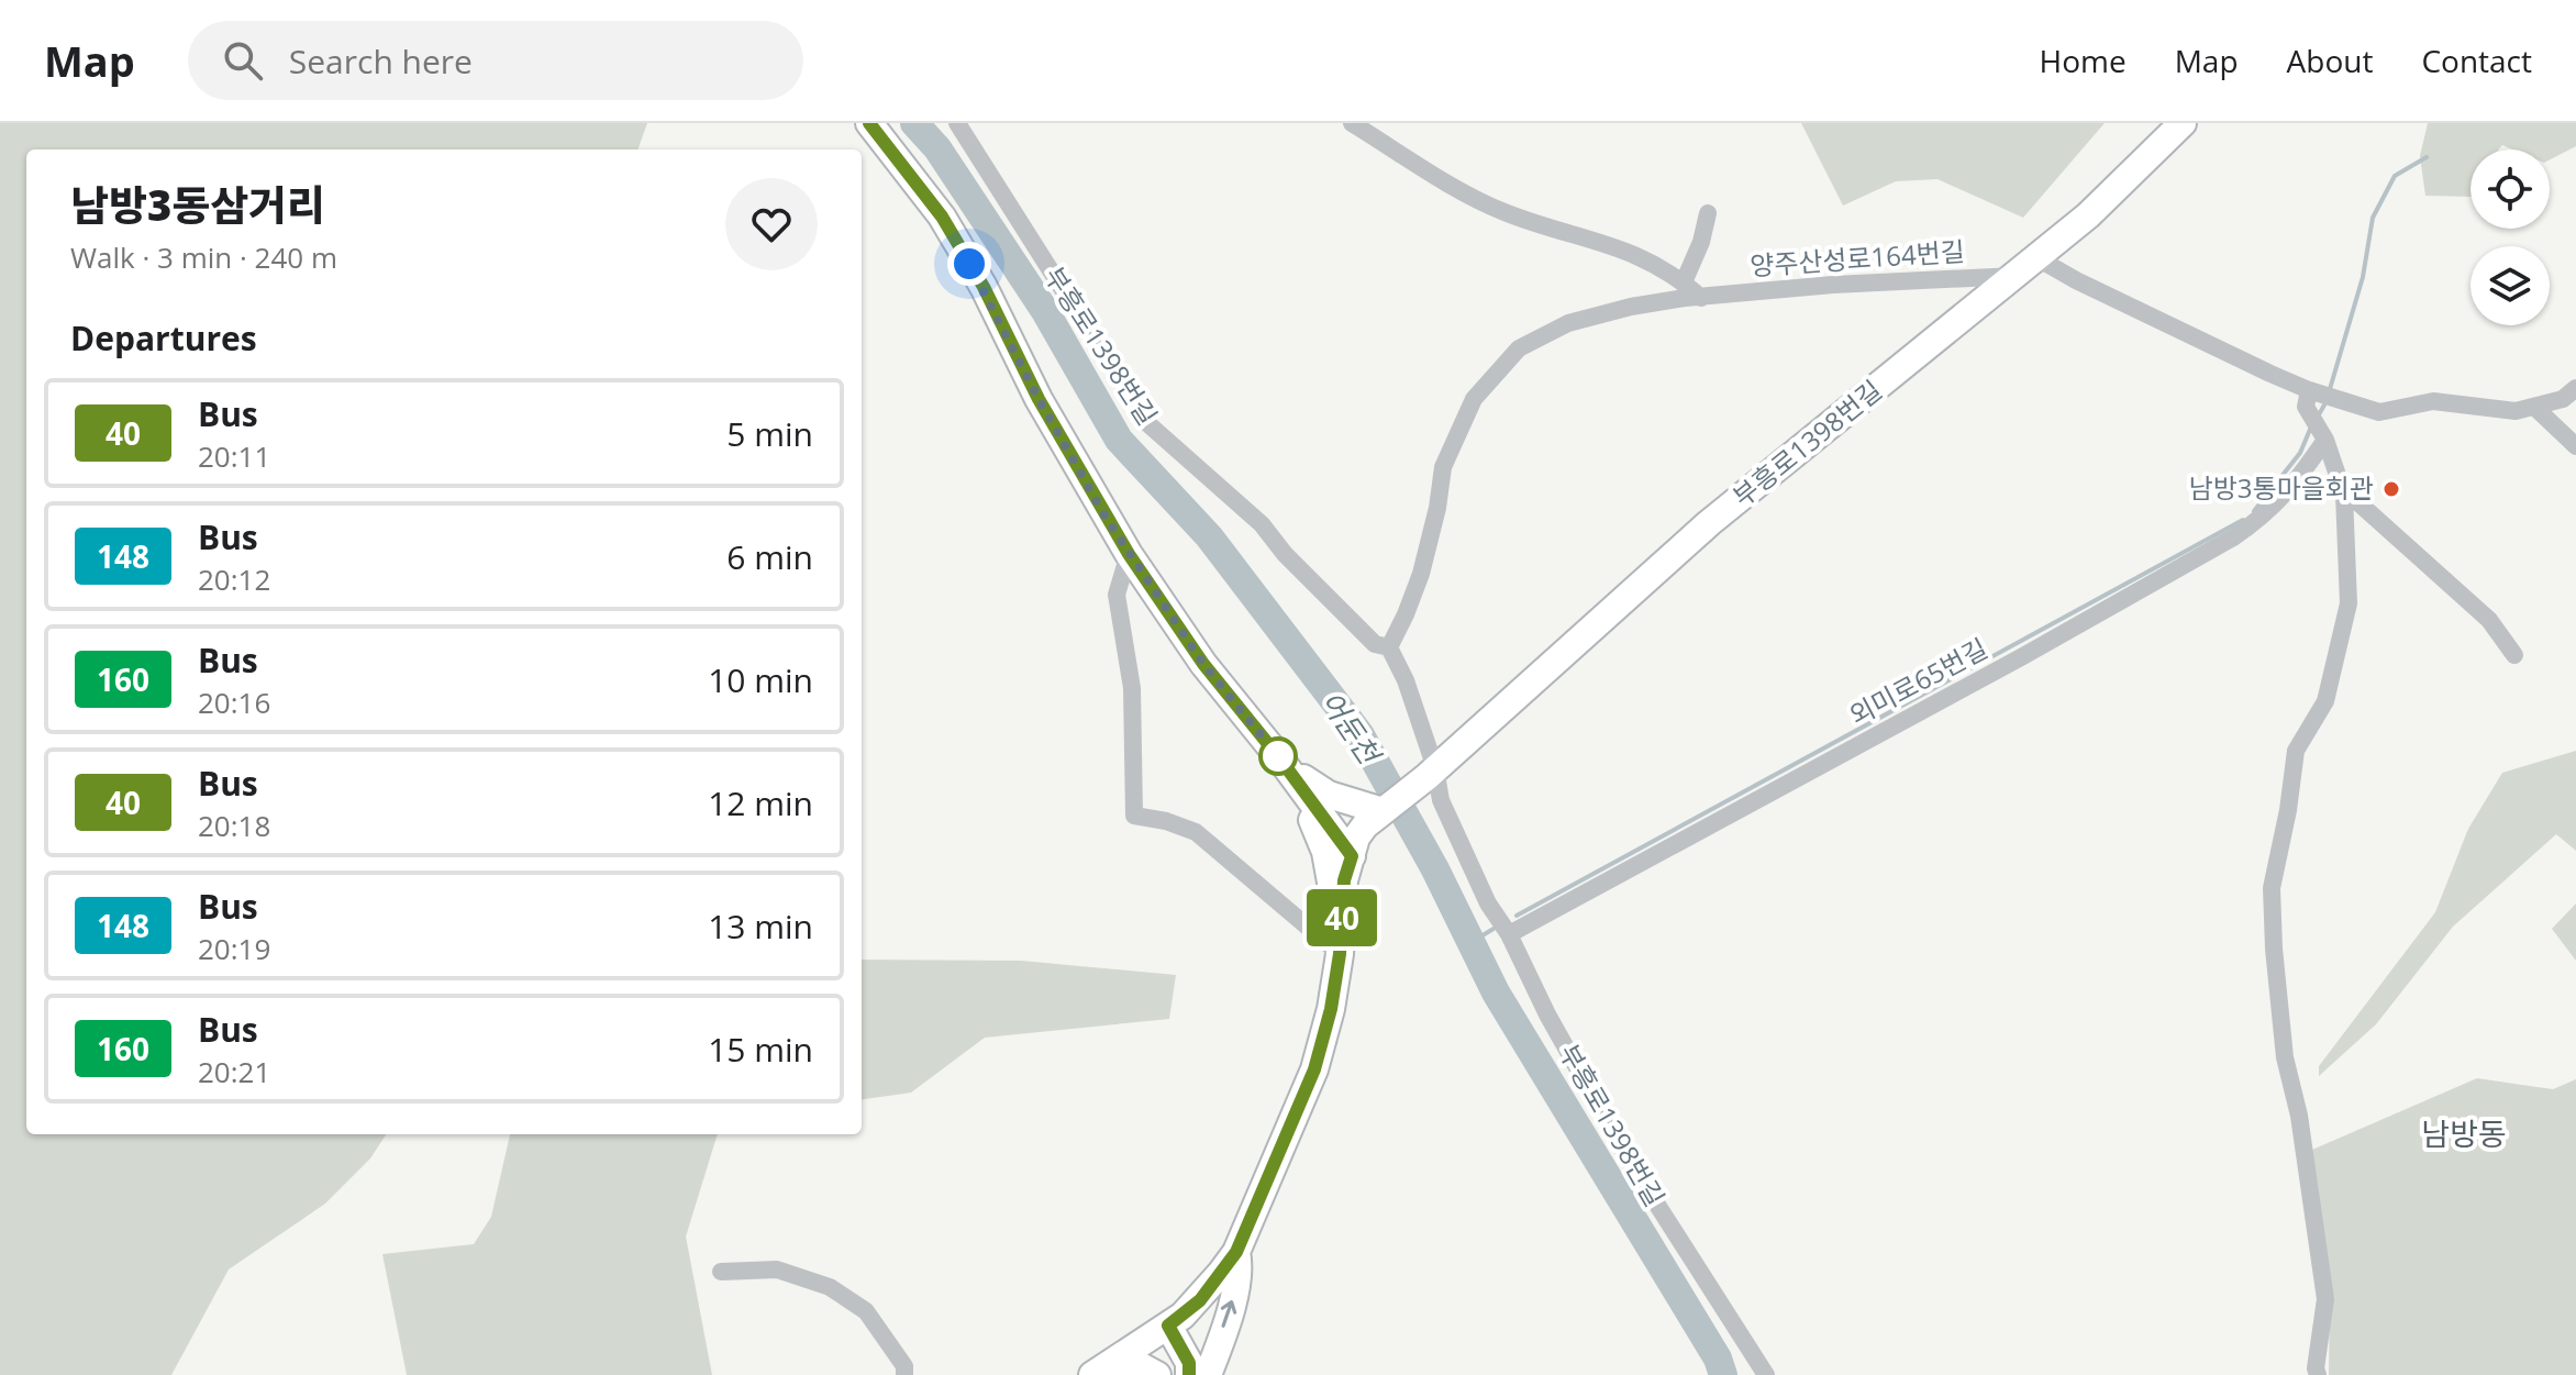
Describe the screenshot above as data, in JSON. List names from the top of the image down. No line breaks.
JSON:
{"streets":{"street":["양주산성로164번길","부흥로1398번길","외미로65번길"]},"crossings":[["양주산성로164번길","부흥로1398번길"],["부흥로1398번길","외미로65번길"]],"districts":["남방동"],"water":["어둔천"],"places":["남방3통마을회관"],"lines":["bus line 40"],"page":{"header":"Map","search":"Search here","nav":["Home","Map","About","Contact"],"on_map":"40","heading":[["남방3동삼거리","Walk · 3 min · 240 m"],"Departures"],"list":[{"mark":"40","name":"Bus","note":"20:11","value":"5 min"},{"mark":"148","name":"Bus","note":"20:12","value":"6 min"},{"mark":"160","name":"Bus","note":"20:16","value":"10 min"},{"mark":"40","name":"Bus","note":"20:18","value":"12 min"},{"mark":"148","name":"Bus","note":"20:19","value":"13 min"},{"mark":"160","name":"Bus","note":"20:21","value":"15 min"}]}}
